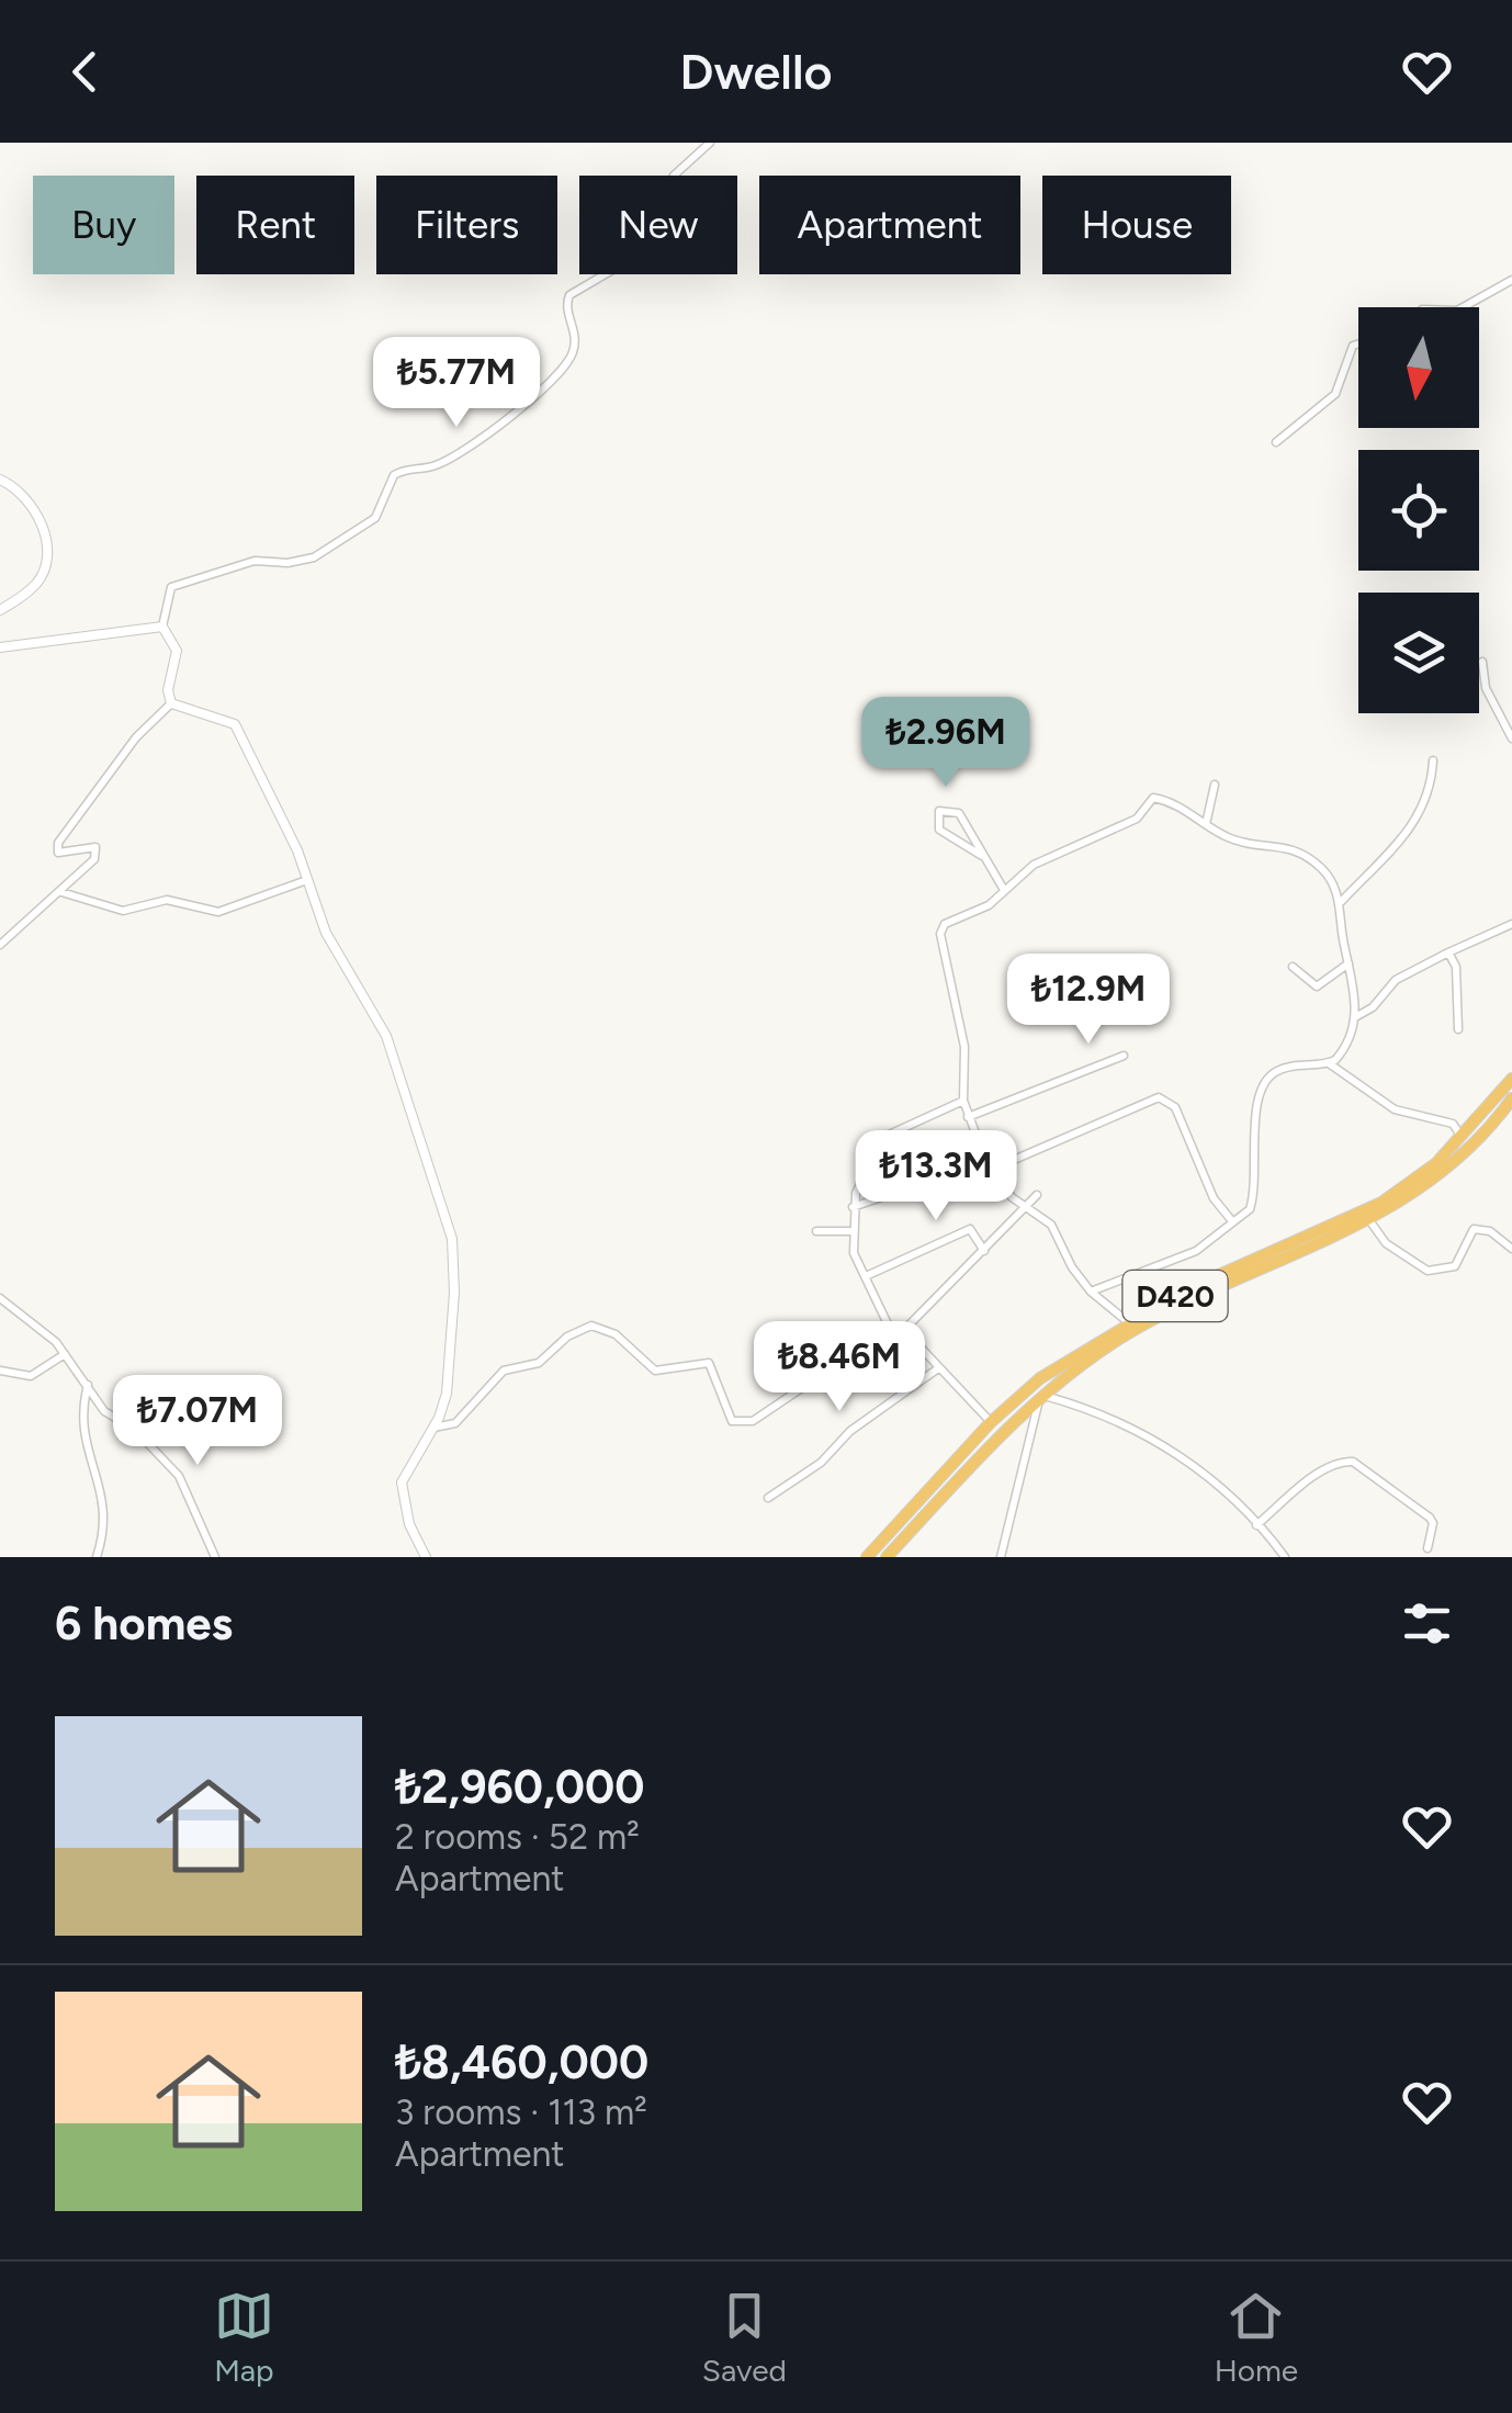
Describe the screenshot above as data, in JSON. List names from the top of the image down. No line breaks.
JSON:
{"streets":{"highway":["D420"]},"north":"bottom","page":{"header":"Dwello","chip":["Buy","Rent","Filters","New","Apartment","House"],"price":["₺5.77M","₺2.96M","₺12.9M","₺13.3M","₺8.46M","₺7.07M"],"heading":"6 homes","list":[{"name":"₺2,960,000","note":"2 rooms · 52 m² · Apartment"},{"name":"₺8,460,000","note":"3 rooms · 113 m² · Apartment"}],"tabs":["Map","Saved","Home"]}}
